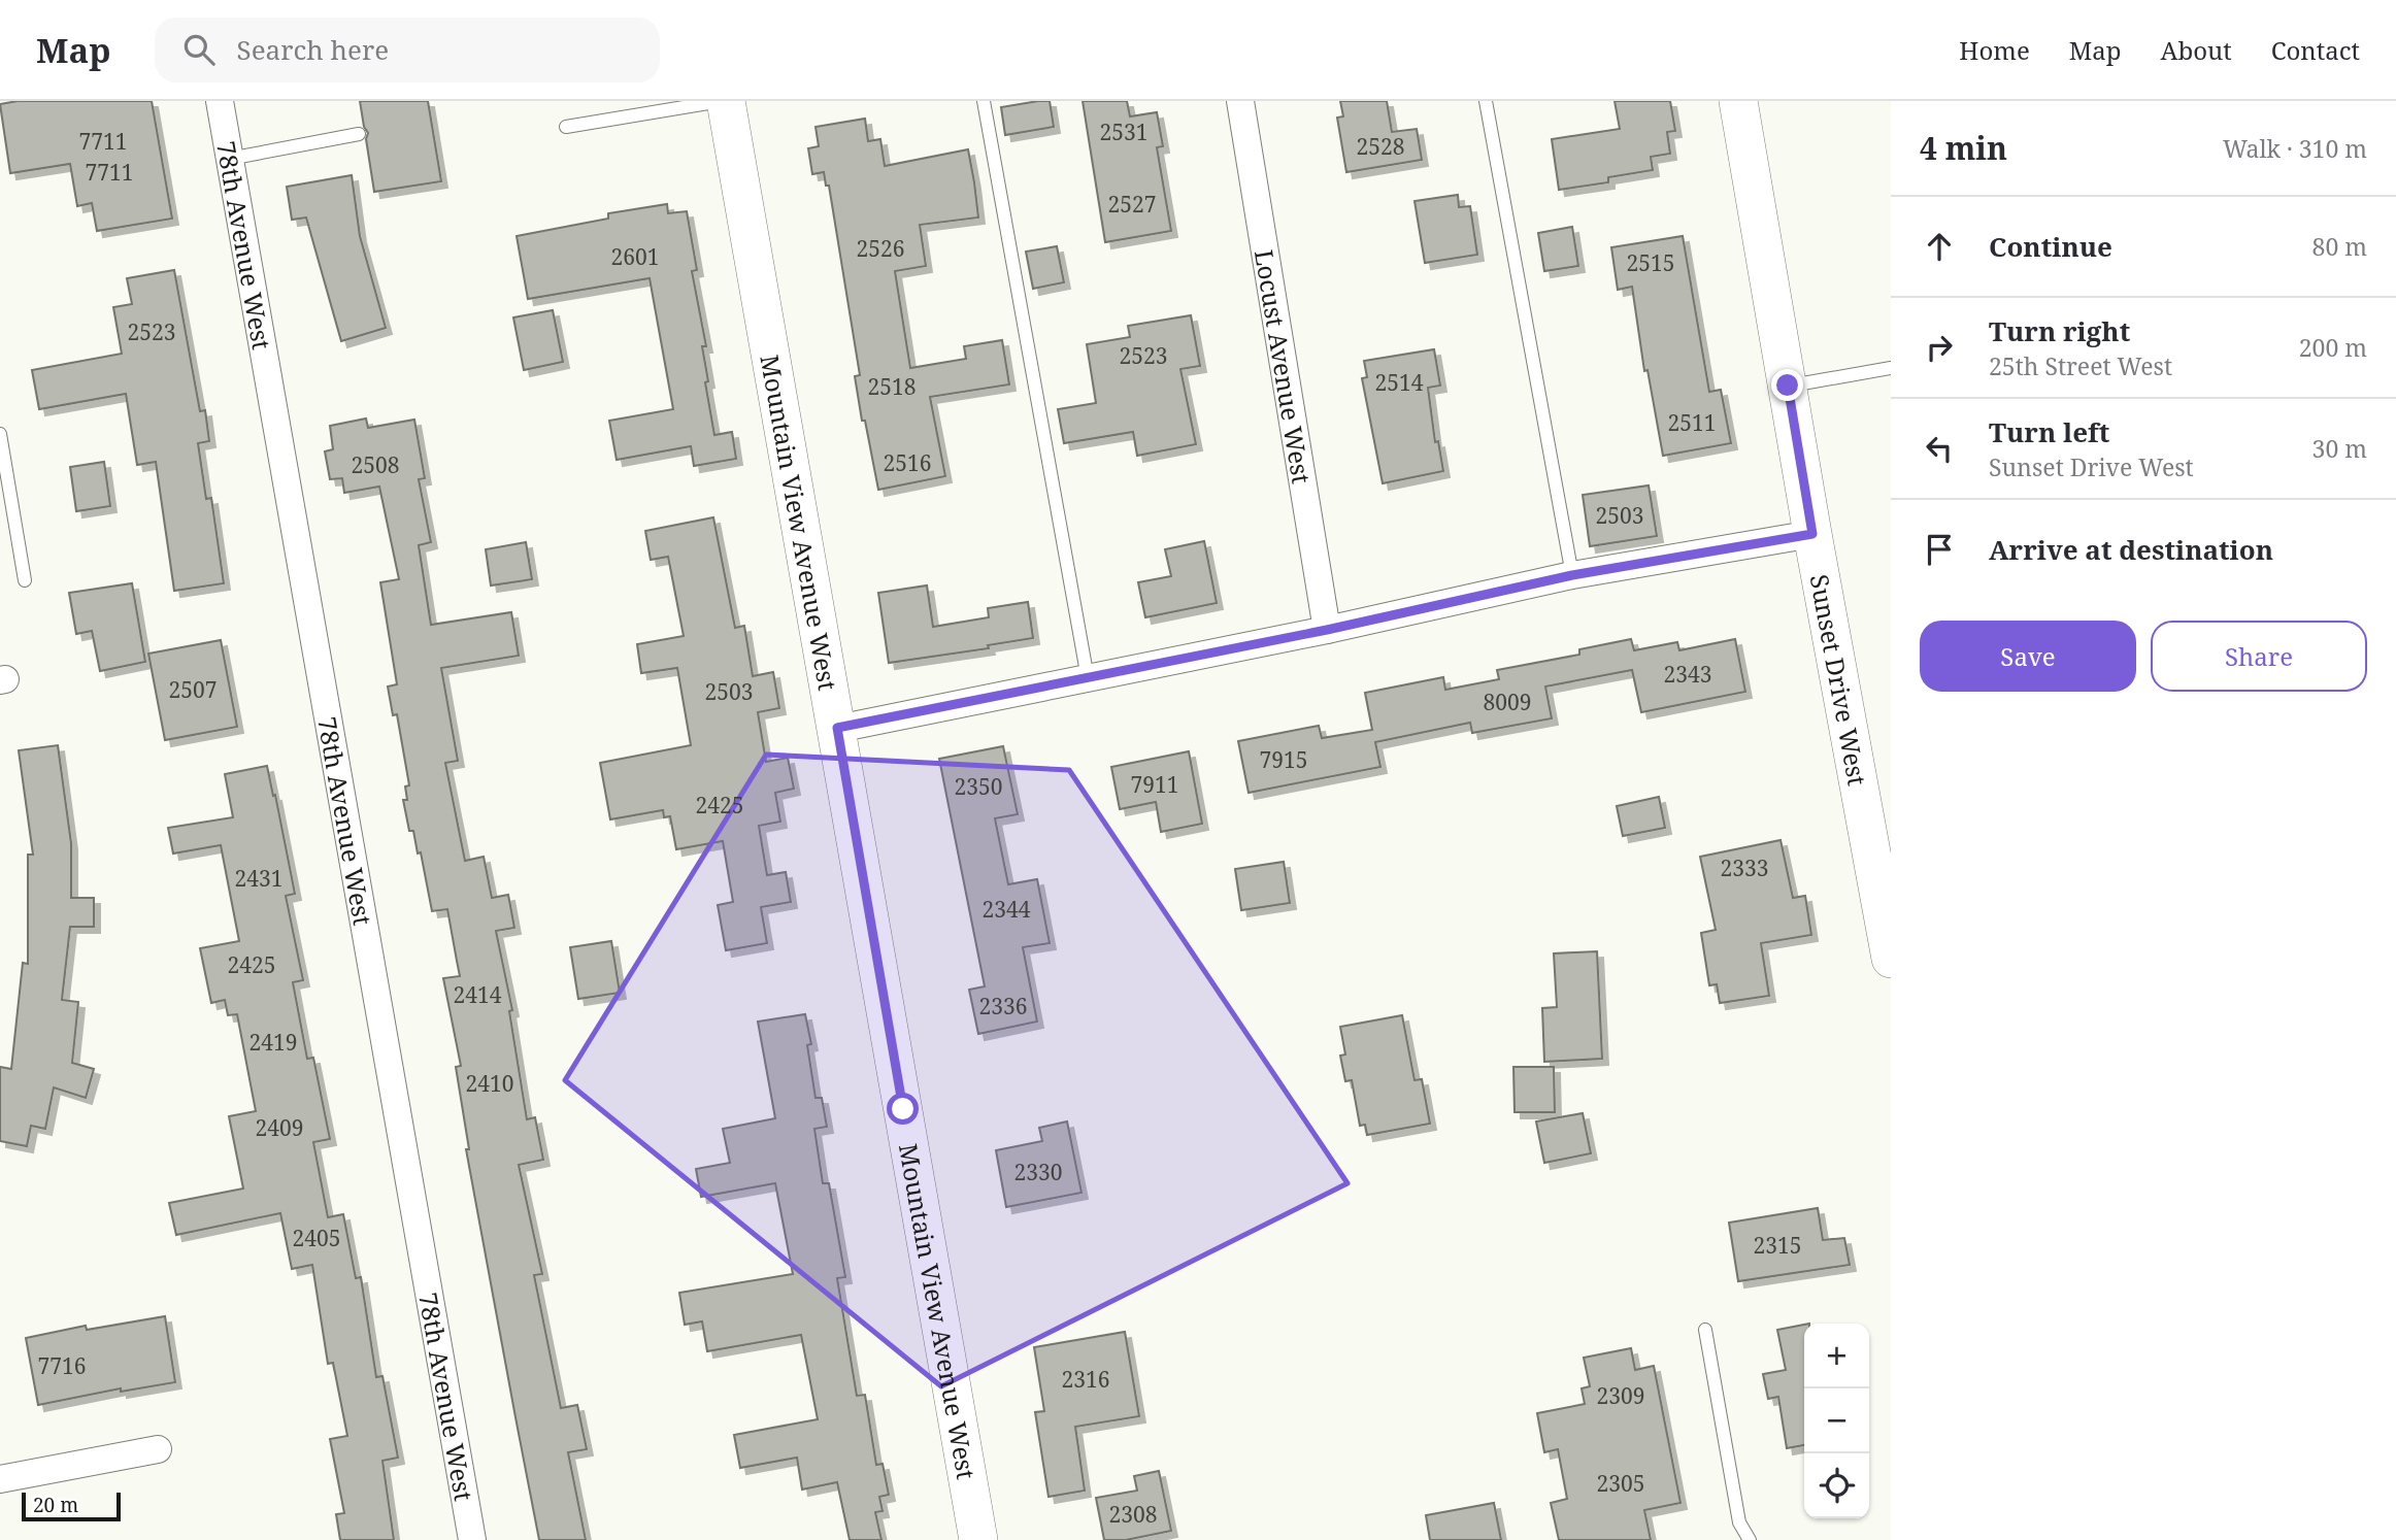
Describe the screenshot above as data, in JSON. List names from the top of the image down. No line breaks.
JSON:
{"streets":{"street":["78th Avenue West","Locust Avenue West","Mountain View Avenue West","Sunset Drive West"]},"house_numbers":["2531","7711","2528","7711","2527","2526","2601","2515","2523","2523","2514","2518","2511","2516","2508","2503","2343","2507","2503","8009","7915","7911","2350","2425","2333","2431","2344","2425","2414","2336","2419","2410","2409","2330","2405","2315","7716","2316","2309","2305","2308"],"scale_bar":"20 m","page":{"header":"Map","search":"Search here","nav":["Home","Map","About","Contact"],"heading":["4 min","Walk · 310 m"],"list":[["Continue","80 m"],["Turn right","25th Street West","200 m"],["Turn left","Sunset Drive West","30 m"],"Arrive at destination"],"buttons":["Save","Share"],"map_buttons":["+","−"],"scale":"20 m"}}
